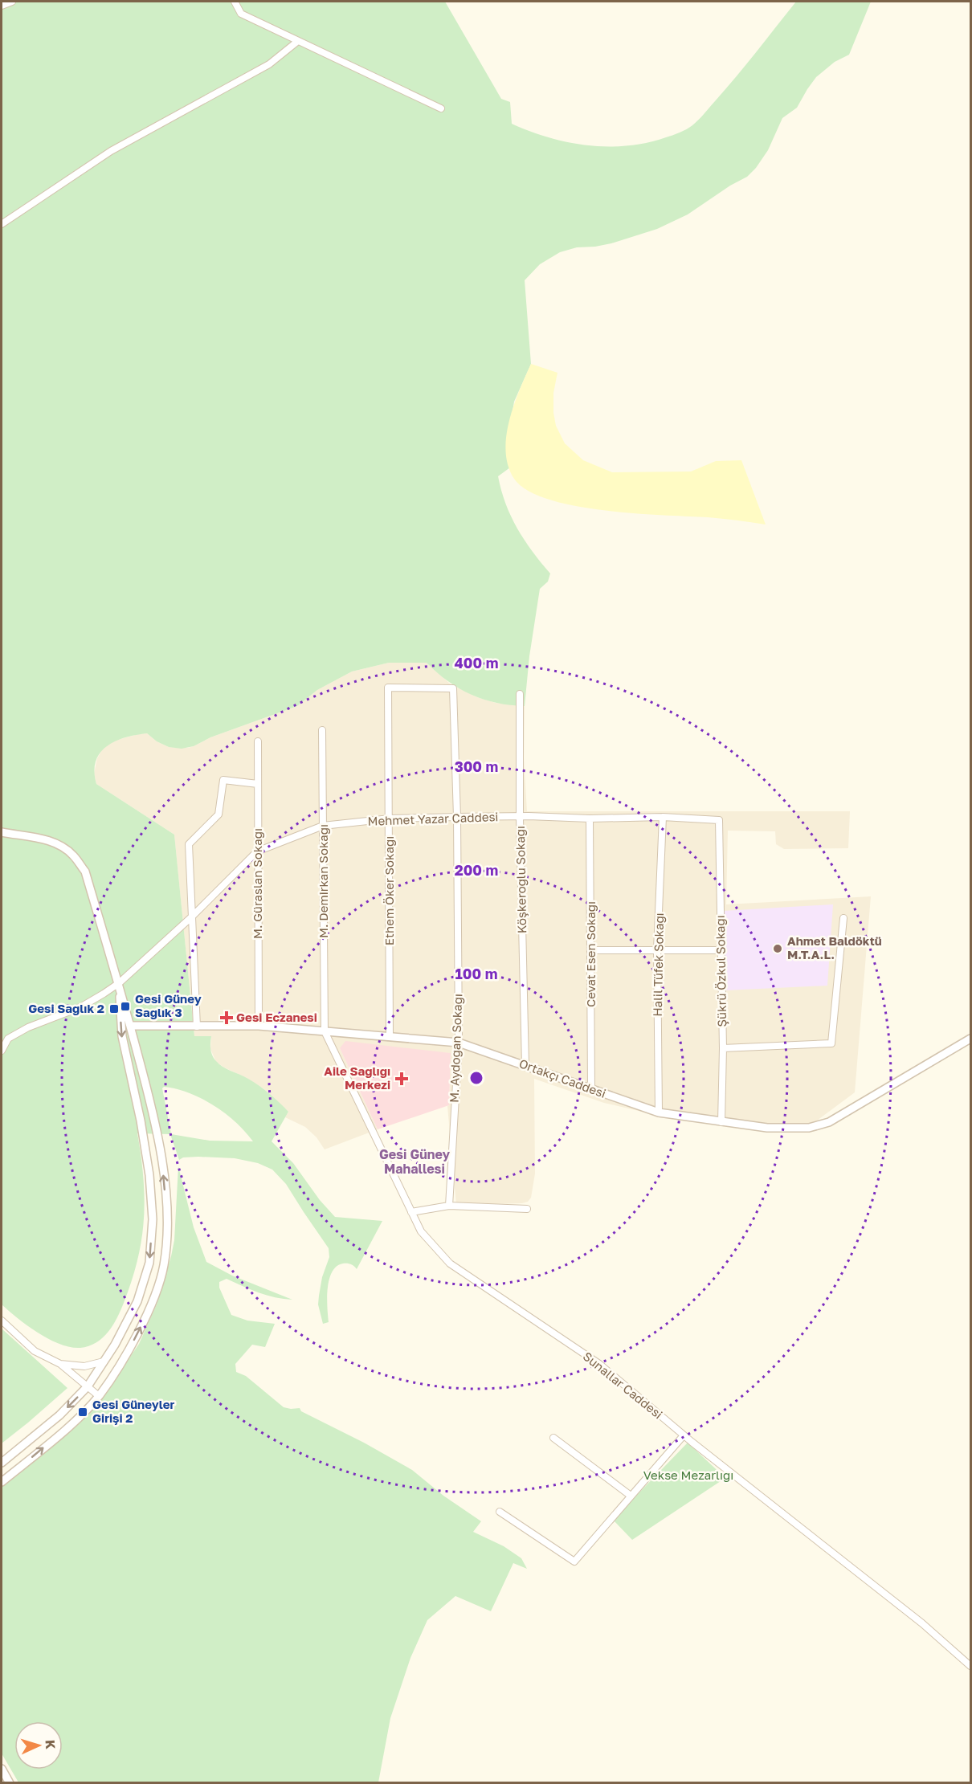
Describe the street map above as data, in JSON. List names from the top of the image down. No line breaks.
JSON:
{"streets":{"street":["Mehmet Yazar Caddesi","Köşkeroğlu Sokağı","M. Demirkan Sokağı","M. Güraslan Sokağı","Ethem Öker Sokağı","Cevat Esen Sokağı","Halil Tüfek Sokağı","Şükrü Özkul Sokağı","M. Aydoğan Sokağı","Ortakçı Caddesi","Sunallar Caddesi"]},"crossings":[["Mehmet Yazar Caddesi","Köşkeroğlu Sokağı"],["Mehmet Yazar Caddesi","M. Demirkan Sokağı"],["Mehmet Yazar Caddesi","M. Güraslan Sokağı"],["Mehmet Yazar Caddesi","Ethem Öker Sokağı"],["Mehmet Yazar Caddesi","Cevat Esen Sokağı"],["Mehmet Yazar Caddesi","Halil Tüfek Sokağı"],["Mehmet Yazar Caddesi","Şükrü Özkul Sokağı"],["Mehmet Yazar Caddesi","M. Aydoğan Sokağı"],["Köşkeroğlu Sokağı","Ortakçı Caddesi"],["M. Demirkan Sokağı","Ortakçı Caddesi"],["M. Demirkan Sokağı","Sunallar Caddesi"],["M. Güraslan Sokağı","Ortakçı Caddesi"],["Ethem Öker Sokağı","M. Aydoğan Sokağı"],["Ethem Öker Sokağı","Ortakçı Caddesi"],["Cevat Esen Sokağı","Ortakçı Caddesi"],["Halil Tüfek Sokağı","Ortakçı Caddesi"],["Şükrü Özkul Sokağı","Ortakçı Caddesi"],["M. Aydoğan Sokağı","Ortakçı Caddesi"],["Ortakçı Caddesi","Sunallar Caddesi"]],"districts":["Gesi Güney Mahallesi"],"parks":["Vekse Mezarlığı"],"places":{"other":["Ahmet Baldöktü M.T.A.L."],"transit":["Gesi Güney Sağlık 3","Gesi Sağlık 2","Gesi Güneyler Girişi 2"],"health":["Gesi Eczanesi","Aile Sağlığı Merkezi"]},"north":"right","rings":["400 m","300 m","200 m","100 m"]}
